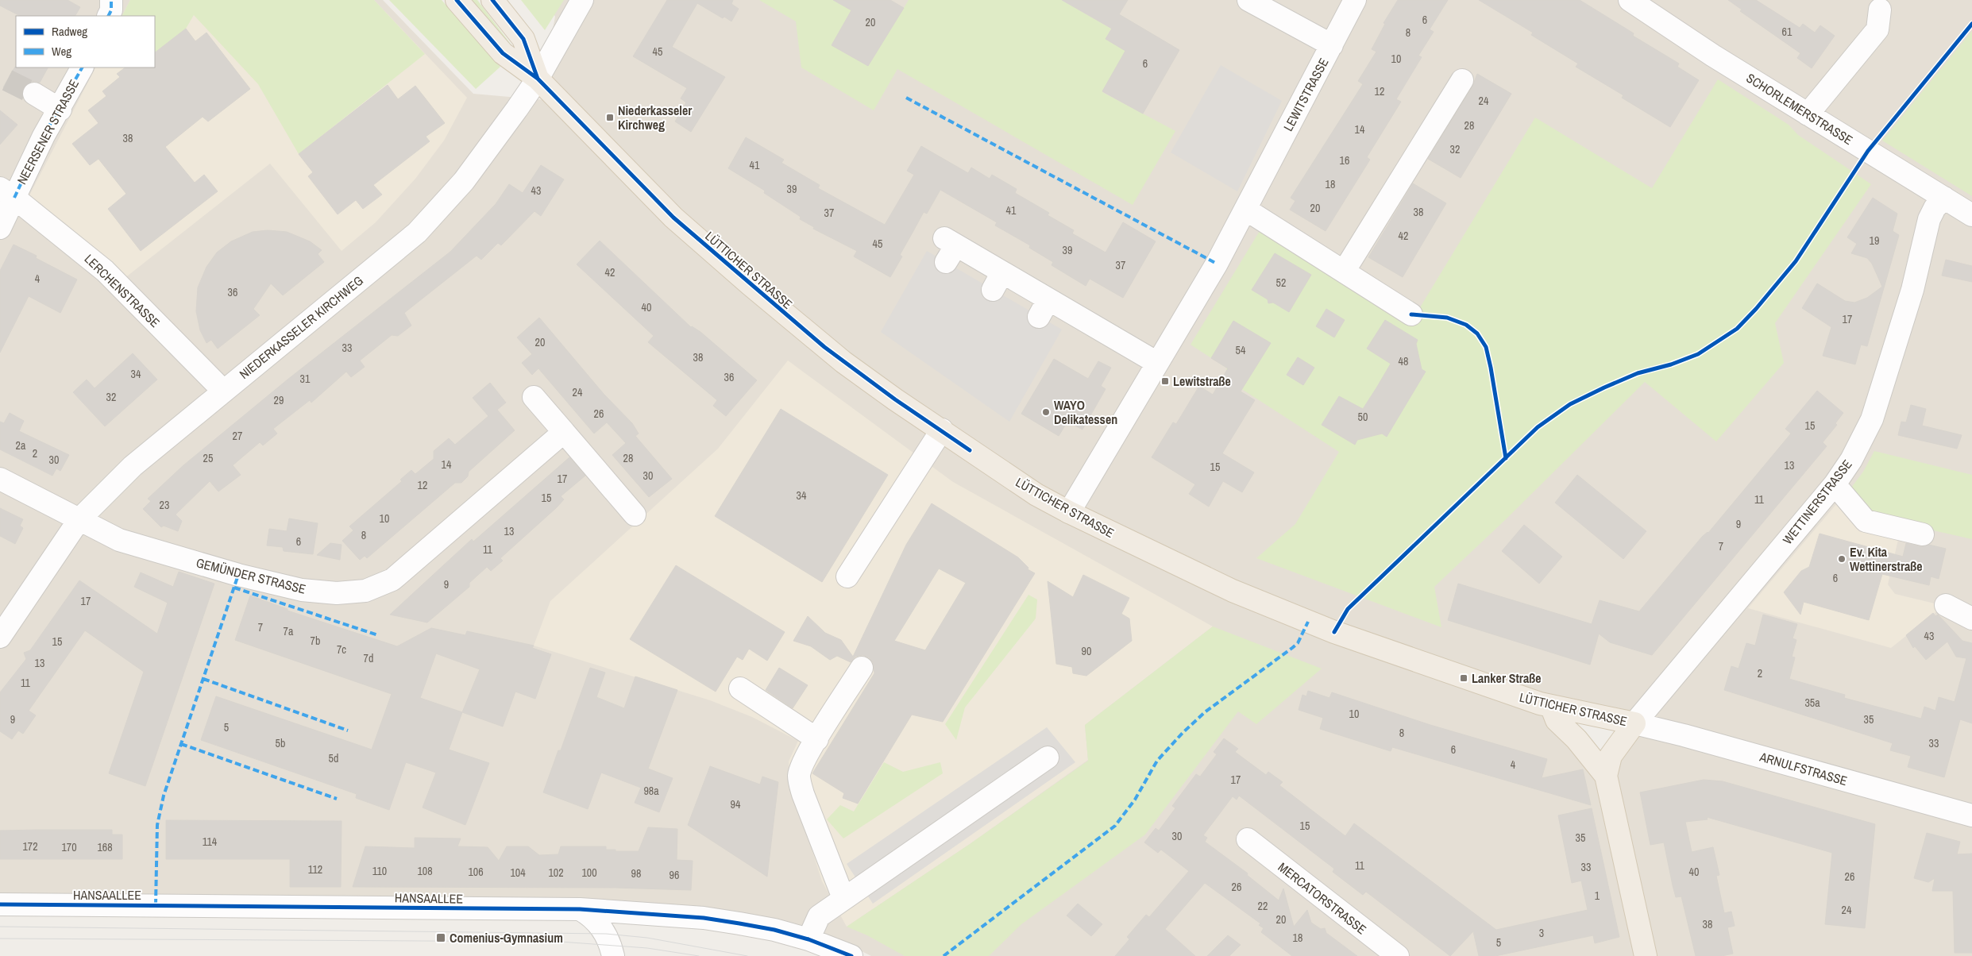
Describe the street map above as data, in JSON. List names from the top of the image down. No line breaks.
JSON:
{"streets":{"main road":["LÜTTICHER STRASSE"],"street":["LEWITSTRASSE","SCHORLEMERSTRASSE","NEERSENER STRASSE","LERCHENSTRASSE","NIEDERKASSELER KIRCHWEG","WETTINERSTRASSE","GEMÜNDER STRASSE","ARNULFSTRASSE","HANSAALLEE","MERCATORSTRASSE"]},"crossings":[["LEWITSTRASSE","LÜTTICHER STRASSE"],["SCHORLEMERSTRASSE","WETTINERSTRASSE"],["NEERSENER STRASSE","LERCHENSTRASSE"],["LÜTTICHER STRASSE","NIEDERKASSELER KIRCHWEG"],["LÜTTICHER STRASSE","WETTINERSTRASSE"],["LÜTTICHER STRASSE","ARNULFSTRASSE"],["LERCHENSTRASSE","NIEDERKASSELER KIRCHWEG"],["NIEDERKASSELER KIRCHWEG","GEMÜNDER STRASSE"],["WETTINERSTRASSE","ARNULFSTRASSE"]],"places":{"transit":["Niederkasseler Kirchweg","Lewitstraße","Lanker Straße","Comenius-Gymnasium"],"other":["WAYO Delikatessen","Ev. Kita Wettinerstraße"]},"house_numbers":["6","20","61","8","45","10","6","12","24","28","14","38","32","16","41","18","39","43","20","41","38","37","42","19","45","39","37","42","4","52","36","40","17","20","33","54","38","48","34","36","31","24","32","29","26","50","15","27","2a","2","25","28","30","14","13","15","30","17","12","34","15","11","23","10","9","13","8","6","7","11","6","9","17","7","7a","43","7b","15","7c","90","7d","13","2","11","35a","10","9","35","5","8","5b","33","6","5d","4","17","98a","94","15","30","35","114","172","170","168","11","33","112","110","108","106","40","104","102","100","98","96","26","26","1","22","24","20","38","3","18","5"],"legend":["Radweg","Weg"]}
